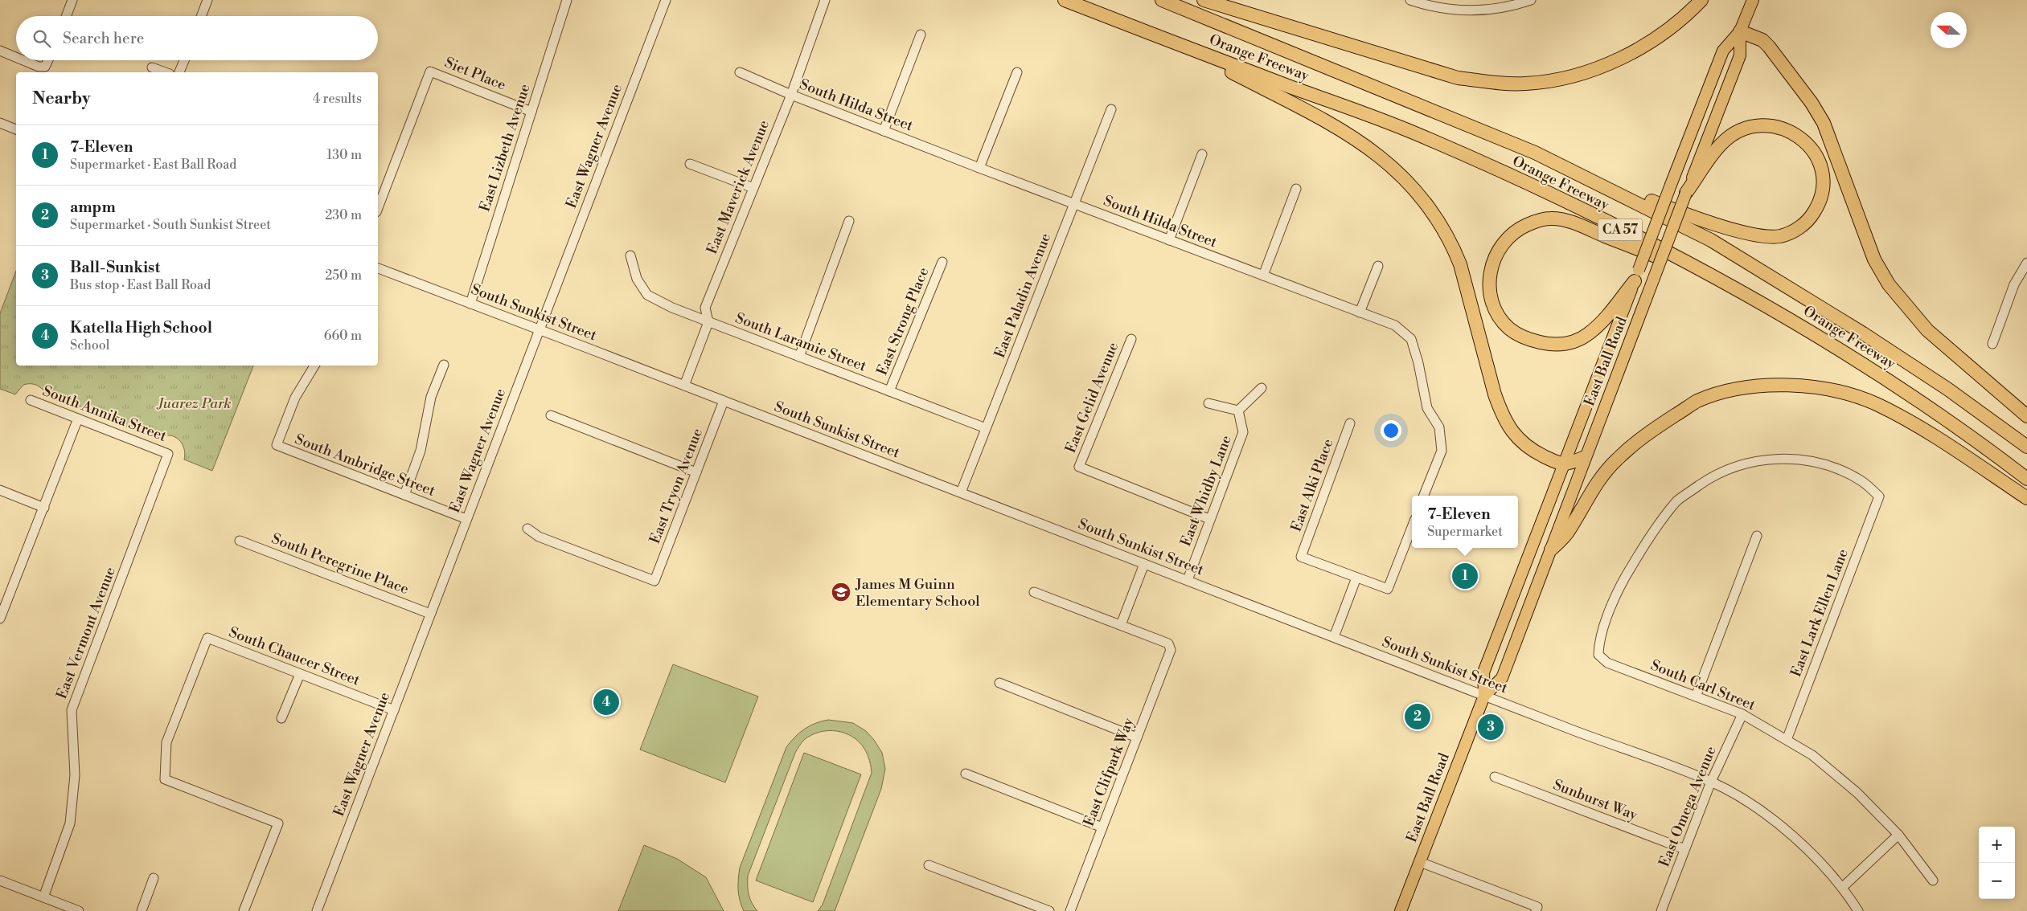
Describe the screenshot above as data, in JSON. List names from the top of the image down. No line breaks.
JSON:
{"streets":{"highway":["Orange Freeway","CA 57"],"main road":["East Ball Road"],"street":["Siet Place","South Hilda Street","East Wagner Avenue","East Lizbeth Avenue","East Maverick Avenue","East Paladin Avenue","South Sunkist Street","East Strong Place","South Laramie Street","East Gelid Avenue","South Annika Street","South Ambridge Street","East Alki Place","East Tryon Avenue","East Whidby Lane","South Peregrine Place","East Lark Ellen Lane","East Vermont Avenue","South Chaucer Street","South Carl Street","East Clifpark Way","Sunburst Way","East Omega Avenue"]},"crossings":[["Siet Place","East Lizbeth Avenue"],["South Hilda Street","East Maverick Avenue"],["South Hilda Street","East Paladin Avenue"],["East Wagner Avenue","South Sunkist Street"],["East Wagner Avenue","South Ambridge Street"],["East Wagner Avenue","South Peregrine Place"],["East Wagner Avenue","South Chaucer Street"],["East Lizbeth Avenue","South Sunkist Street"],["East Maverick Avenue","South Sunkist Street"],["East Maverick Avenue","South Laramie Street"],["East Paladin Avenue","South Sunkist Street"],["East Paladin Avenue","South Laramie Street"],["South Sunkist Street","East Ball Road"],["South Sunkist Street","East Tryon Avenue"],["South Sunkist Street","East Whidby Lane"],["South Sunkist Street","East Omega Avenue"],["East Strong Place","South Laramie Street"],["East Gelid Avenue","East Whidby Lane"],["South Annika Street","East Vermont Avenue"],["East Lark Ellen Lane","South Carl Street"],["South Carl Street","East Omega Avenue"],["Sunburst Way","East Omega Avenue"]],"parks":["Juarez Park"],"places":{"school or university":["James M Guinn Elementary School"]},"north":"left","page":{"search":"Search here","heading":["Nearby","4 results"],"list":[{"mark":"1","name":"7-Eleven","note":"Supermarket · East Ball Road","value":"130 m"},{"mark":"2","name":"ampm","note":"Supermarket · South Sunkist Street","value":"230 m"},{"mark":"3","name":"Ball-Sunkist","note":"Bus stop · East Ball Road","value":"250 m"},{"mark":"4","name":"Katella High School","note":"School","value":"660 m"}],"popup":["7-Eleven","Supermarket"],"pins":["1","4","2","3"],"map_buttons":["+","−"]}}
